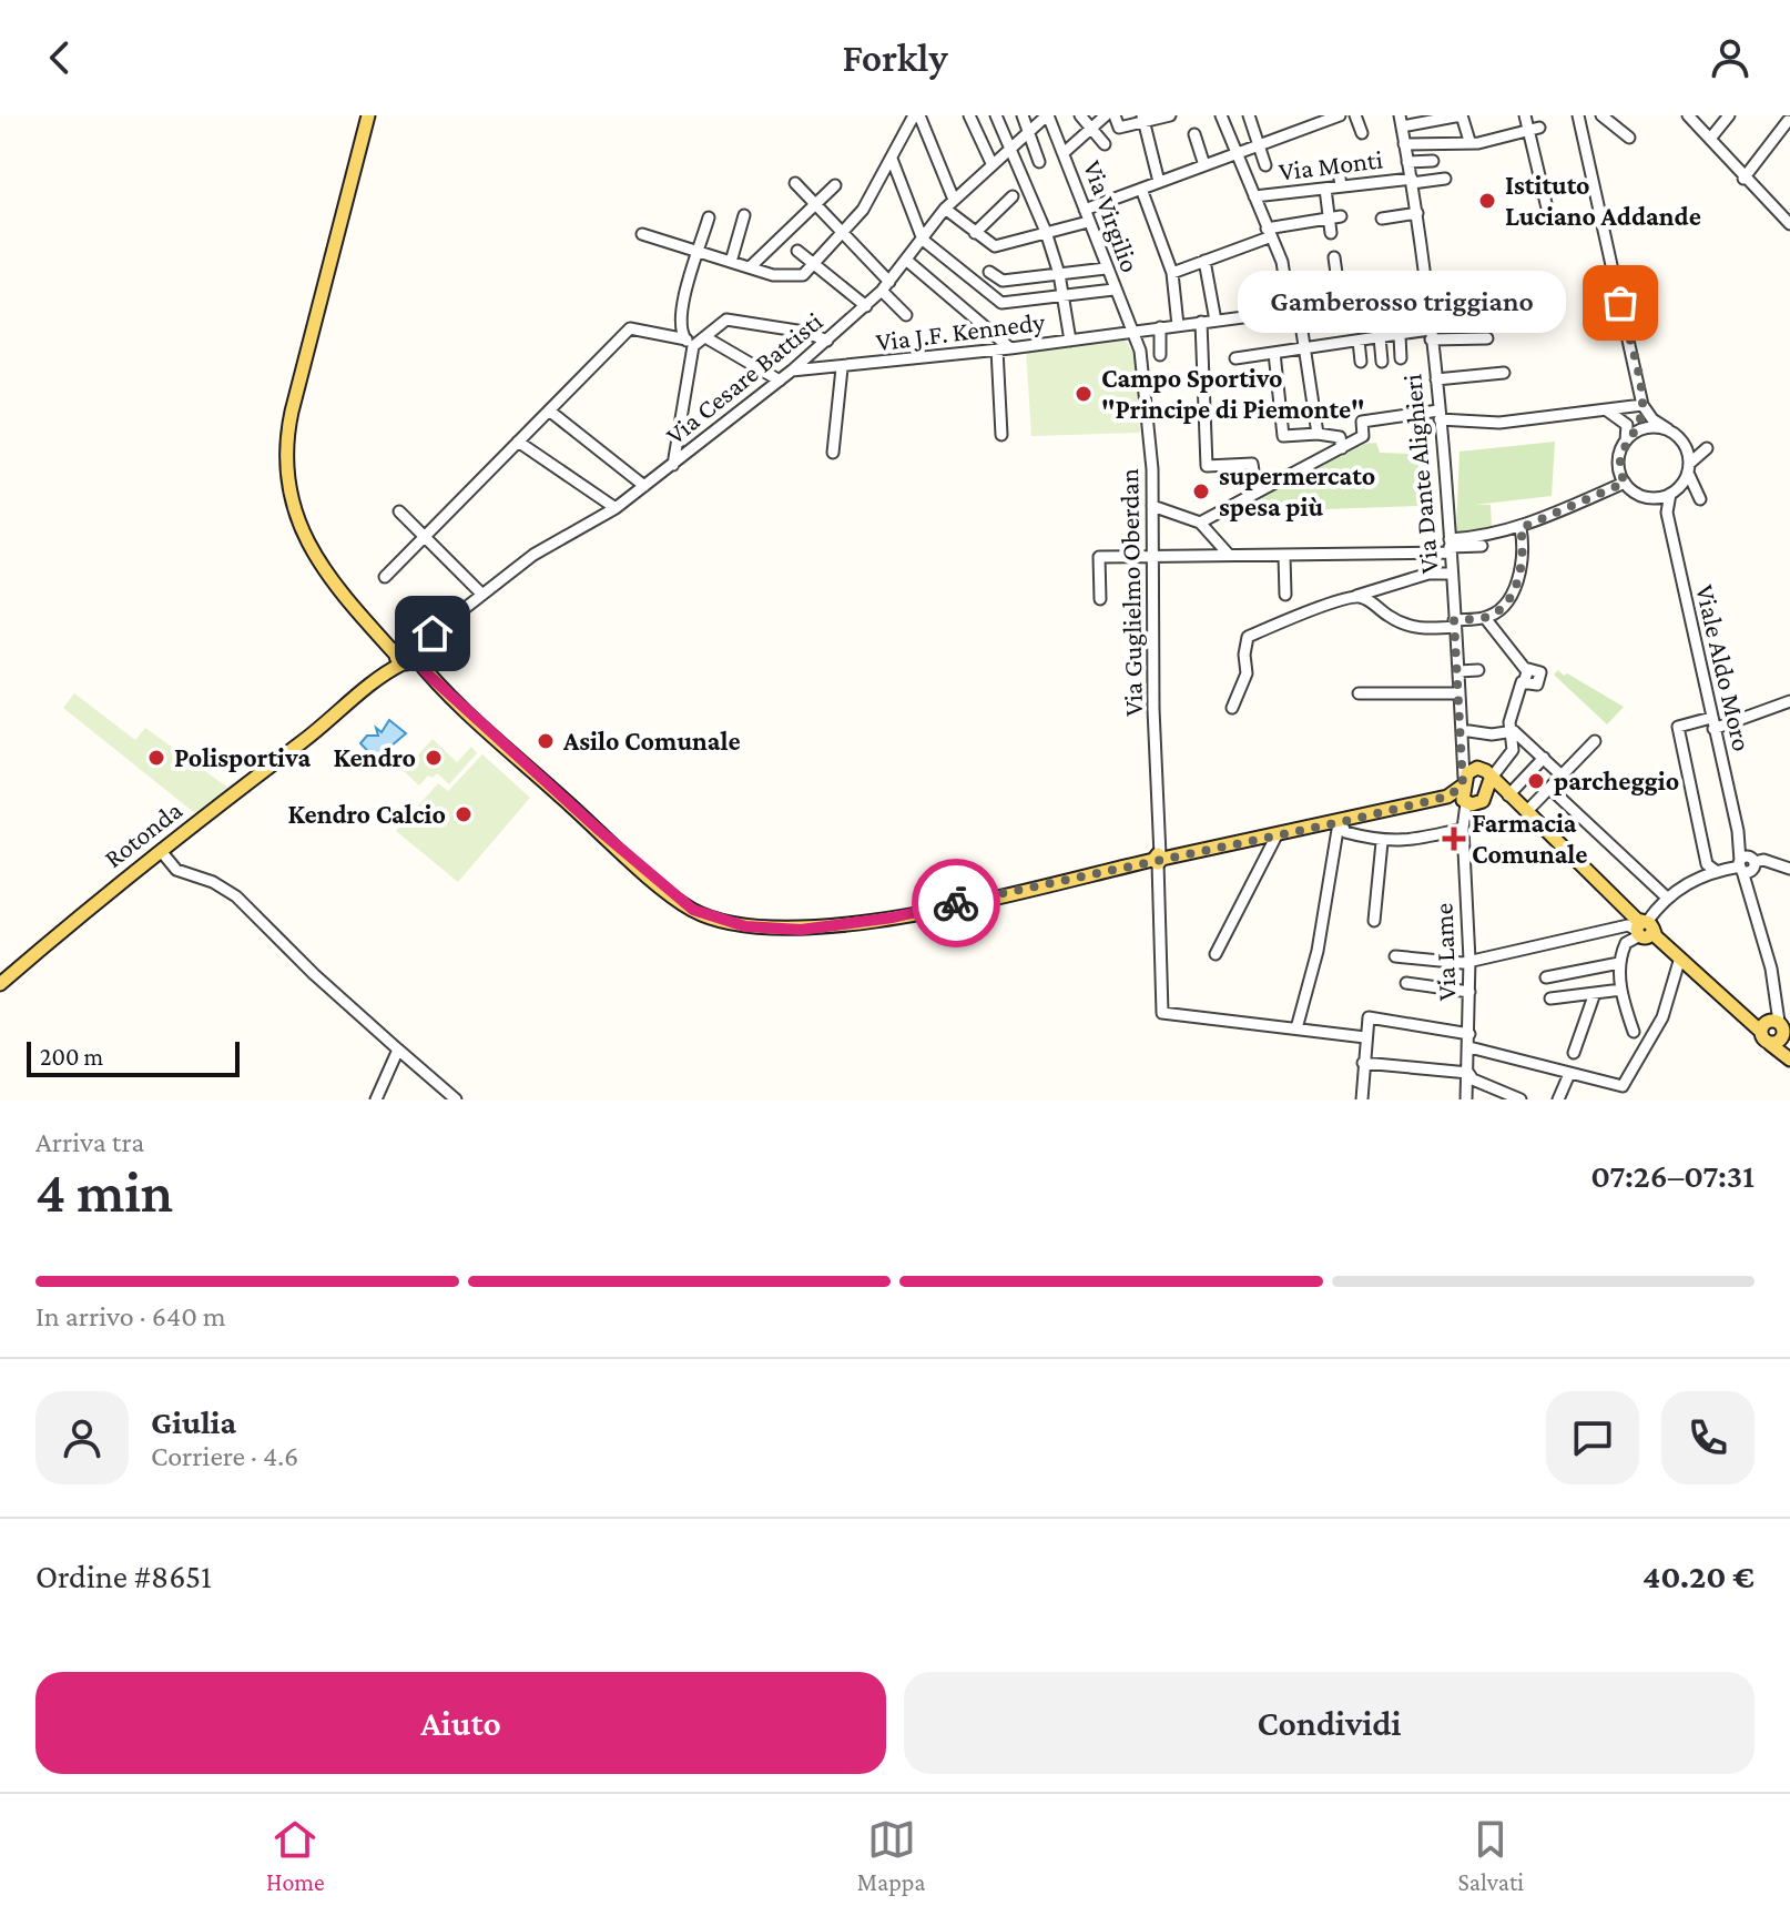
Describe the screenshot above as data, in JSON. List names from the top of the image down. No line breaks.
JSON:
{"streets":{"main road":["Rotonda"],"street":["Via Monti","Via Virgilio","Via J.F. Kennedy","Via Cesare Battisti","Via Dante Alighieri","Via Guglielmo Oberdan","Viale Aldo Moro","Via Lame"]},"crossings":[["Via Monti","Via Dante Alighieri"],["Via Virgilio","Via J.F. Kennedy"],["Via Virgilio","Via Cesare Battisti"],["Via Virgilio","Via Guglielmo Oberdan"],["Via J.F. Kennedy","Via Cesare Battisti"],["Via J.F. Kennedy","Via Dante Alighieri"],["Via J.F. Kennedy","Via Guglielmo Oberdan"],["Via Cesare Battisti","Rotonda"],["Via Dante Alighieri","Via Lame"]],"places":{"other":["Istituto Luciano Addande","Gamberosso triggiano","Campo Sportivo \"Principe di Piemonte\"","supermercato spesa più","Asilo Comunale","Polisportiva","Kendro","parcheggio","Kendro Calcio"],"health":["Farmacia Comunale"]},"scale_bar":"200 m","page":{"header":"Forkly","bubble":"Gamberosso triggiano","scale":"200 m","heading":["4 min","Arriva tra","07:26–07:31"],"panel":["Giulia","Corriere · 4.6","Ordine #8651","40.20 €"],"bar":"In arrivo · 640 m","buttons":["Aiuto","Condividi"],"tabs":["Home","Mappa","Salvati"]}}
